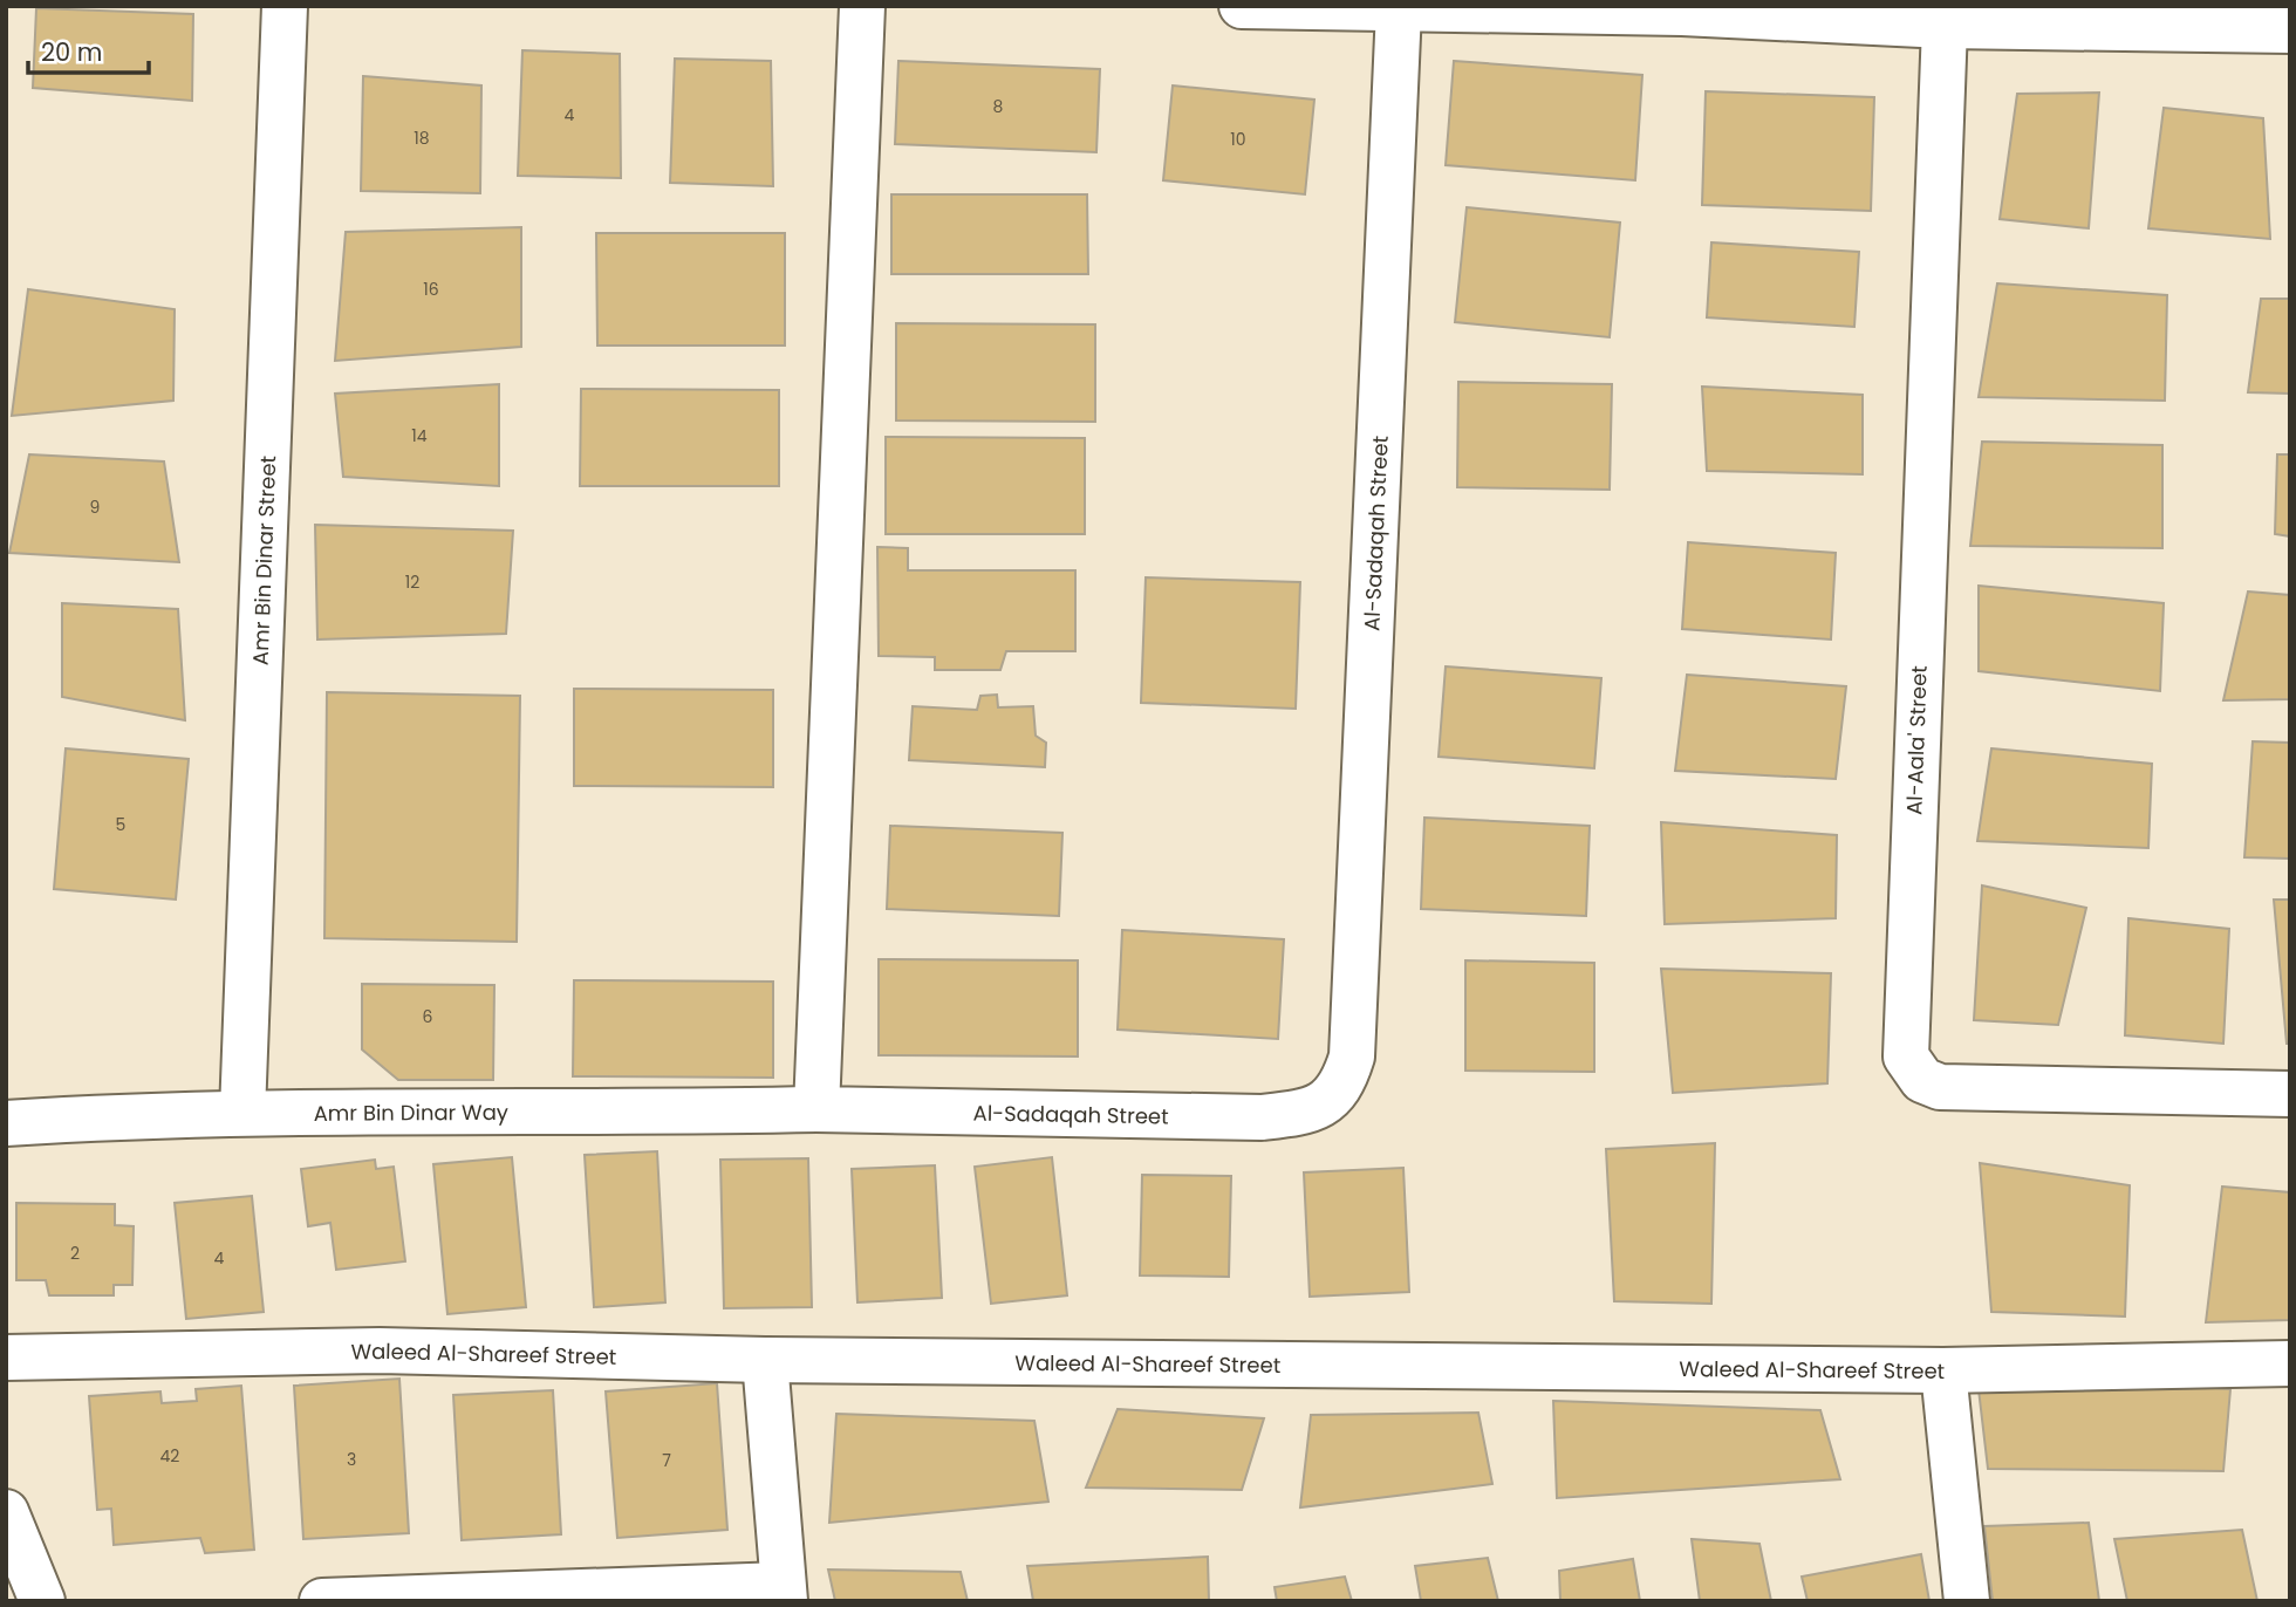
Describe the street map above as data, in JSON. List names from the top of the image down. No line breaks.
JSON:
{"streets":{"street":["Al-Sadaqah Street","Amr Bin Dinar Street","Al-Aala' Street","Amr Bin Dinar Way","Waleed Al-Shareef Street"]},"crossings":[["Al-Sadaqah Street","Amr Bin Dinar Way"],["Amr Bin Dinar Street","Amr Bin Dinar Way"]],"house_numbers":["8","4","18","10","16","14","9","12","5","6","2","4","42","3","7"],"scale_bar":"20 m"}
